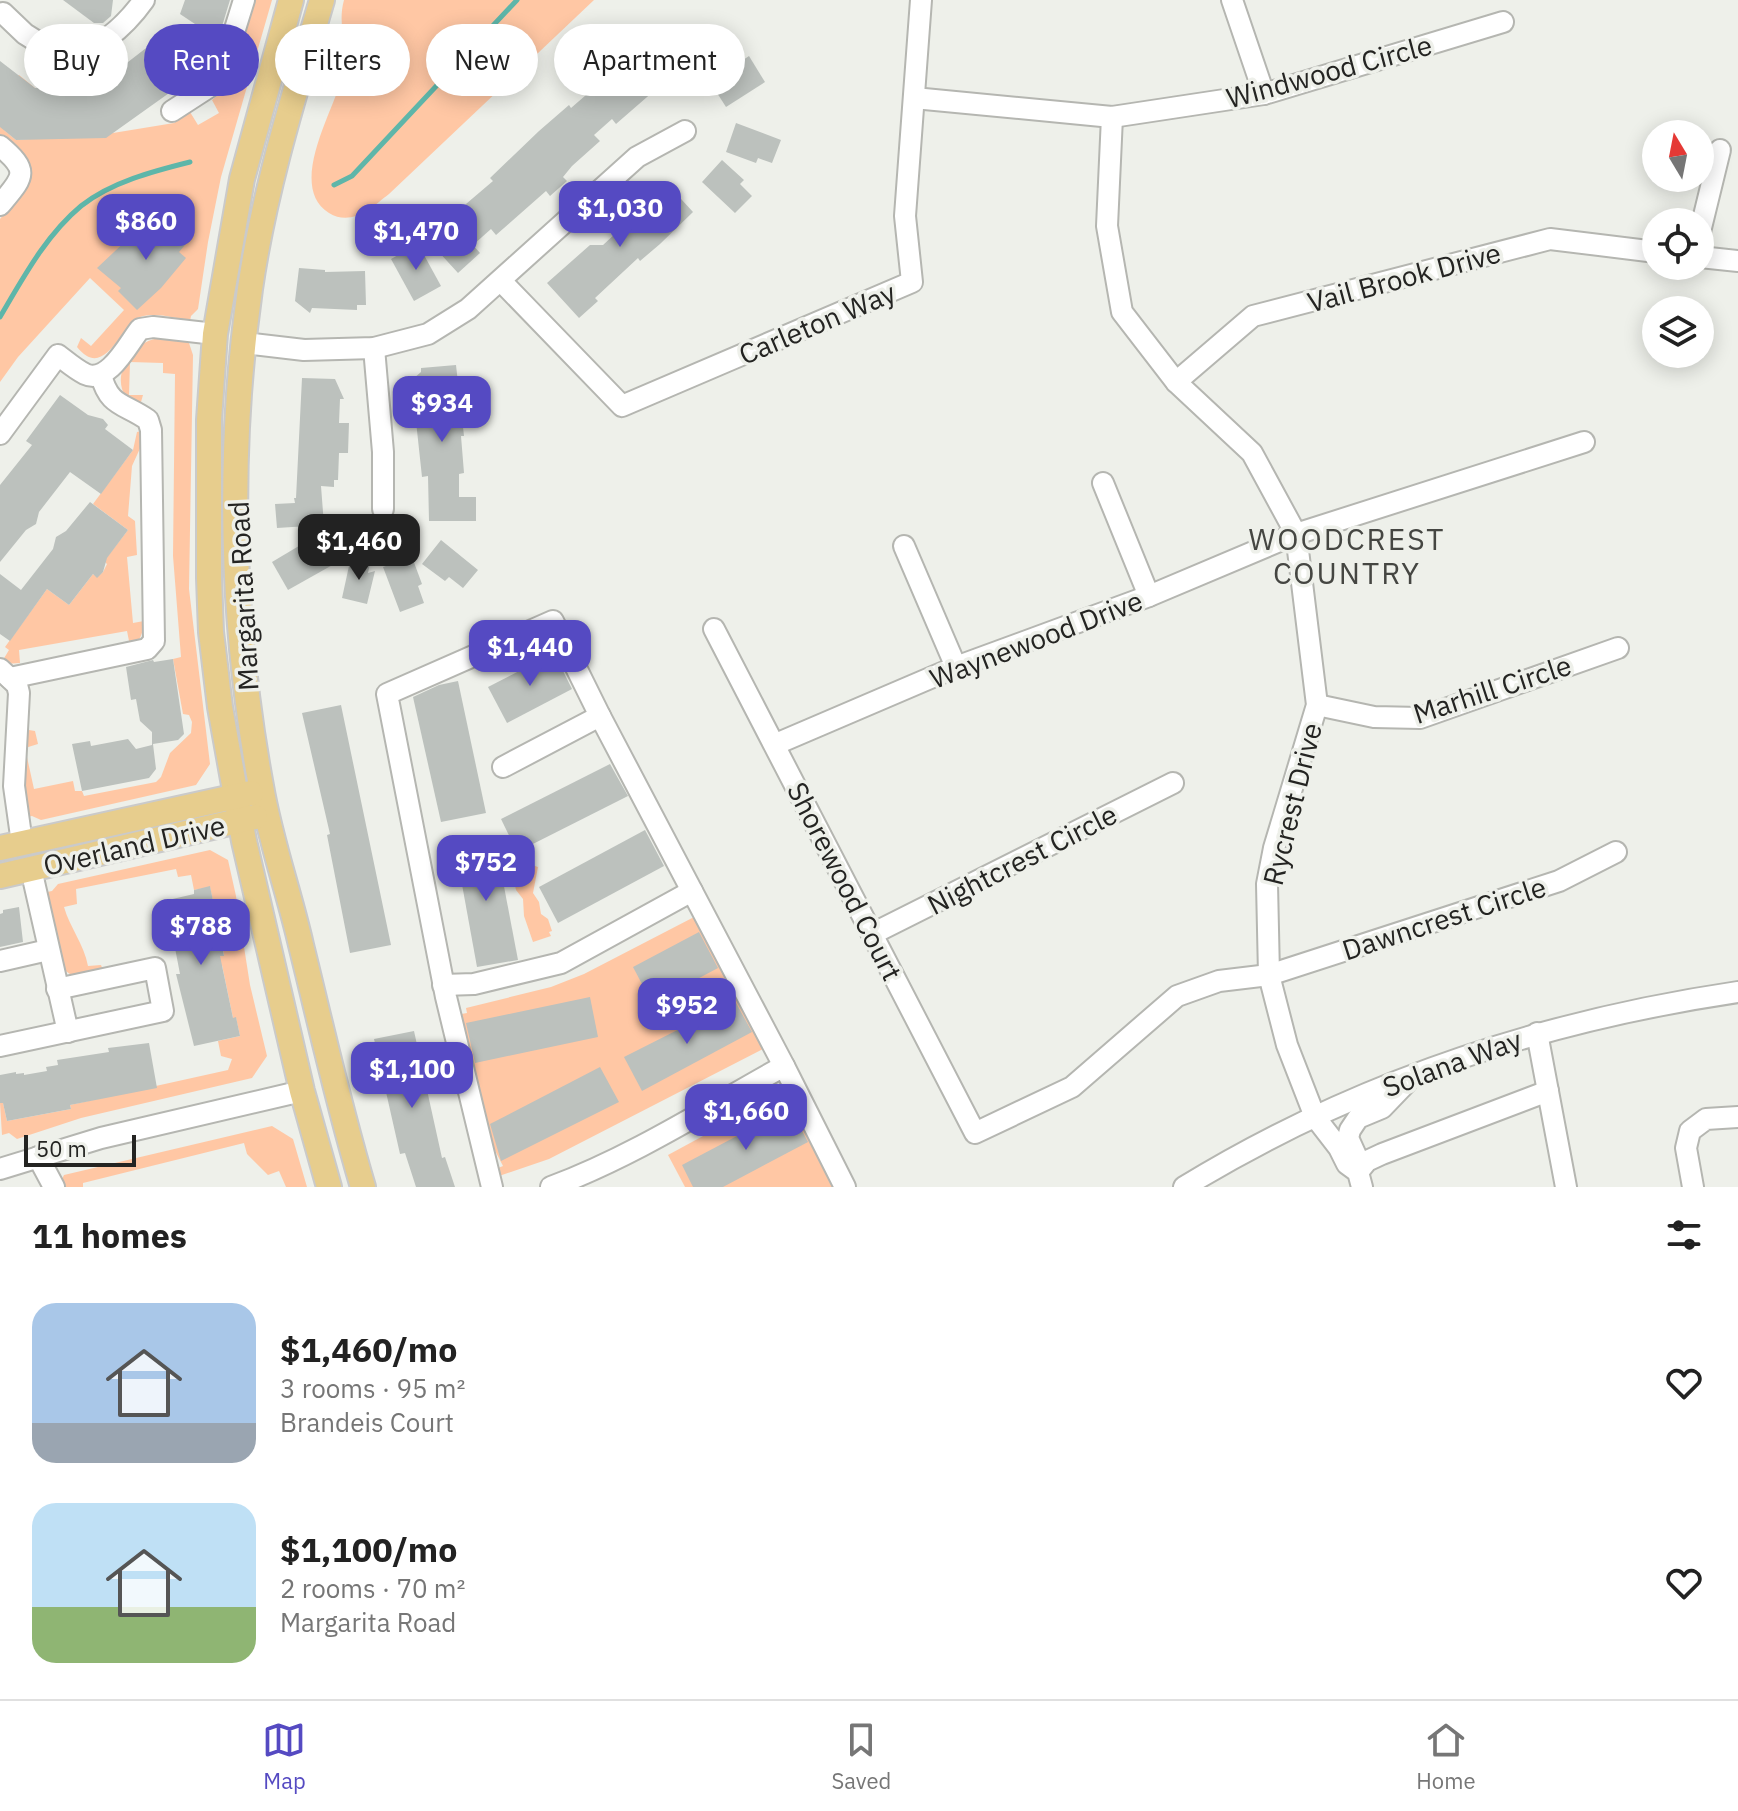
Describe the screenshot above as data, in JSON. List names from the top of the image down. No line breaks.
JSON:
{"streets":{"main road":["Margarita Road","Overland Drive"],"street":["Windwood Circle","Vail Brook Drive","Carleton Way","Waynewood Drive","Marhill Circle","Rycrest Drive","Nightcrest Circle","Shorewood Court","Dawncrest Circle","Solana Way"]},"crossings":[["Windwood Circle","Carleton Way"],["Windwood Circle","Rycrest Drive"],["Vail Brook Drive","Rycrest Drive"],["Margarita Road","Overland Drive"],["Waynewood Drive","Rycrest Drive"],["Waynewood Drive","Shorewood Court"],["Marhill Circle","Rycrest Drive"],["Rycrest Drive","Dawncrest Circle"],["Rycrest Drive","Solana Way"],["Nightcrest Circle","Shorewood Court"],["Shorewood Court","Dawncrest Circle"]],"districts":["WOODCREST COUNTRY"],"scale_bar":"50 m","north":"top","page":{"chip":["Buy","Rent","Filters","New","Apartment"],"price":["$1,030","$860","$1,470","$934","$1,460","$1,440","$752","$788","$952","$1,100","$1,660"],"scale":"50 m","heading":"11 homes","list":[{"name":"$1,460/mo","note":"3 rooms · 95 m² · Brandeis Court"},{"name":"$1,100/mo","note":"2 rooms · 70 m² · Margarita Road"}],"tabs":["Map","Saved","Home"]}}
